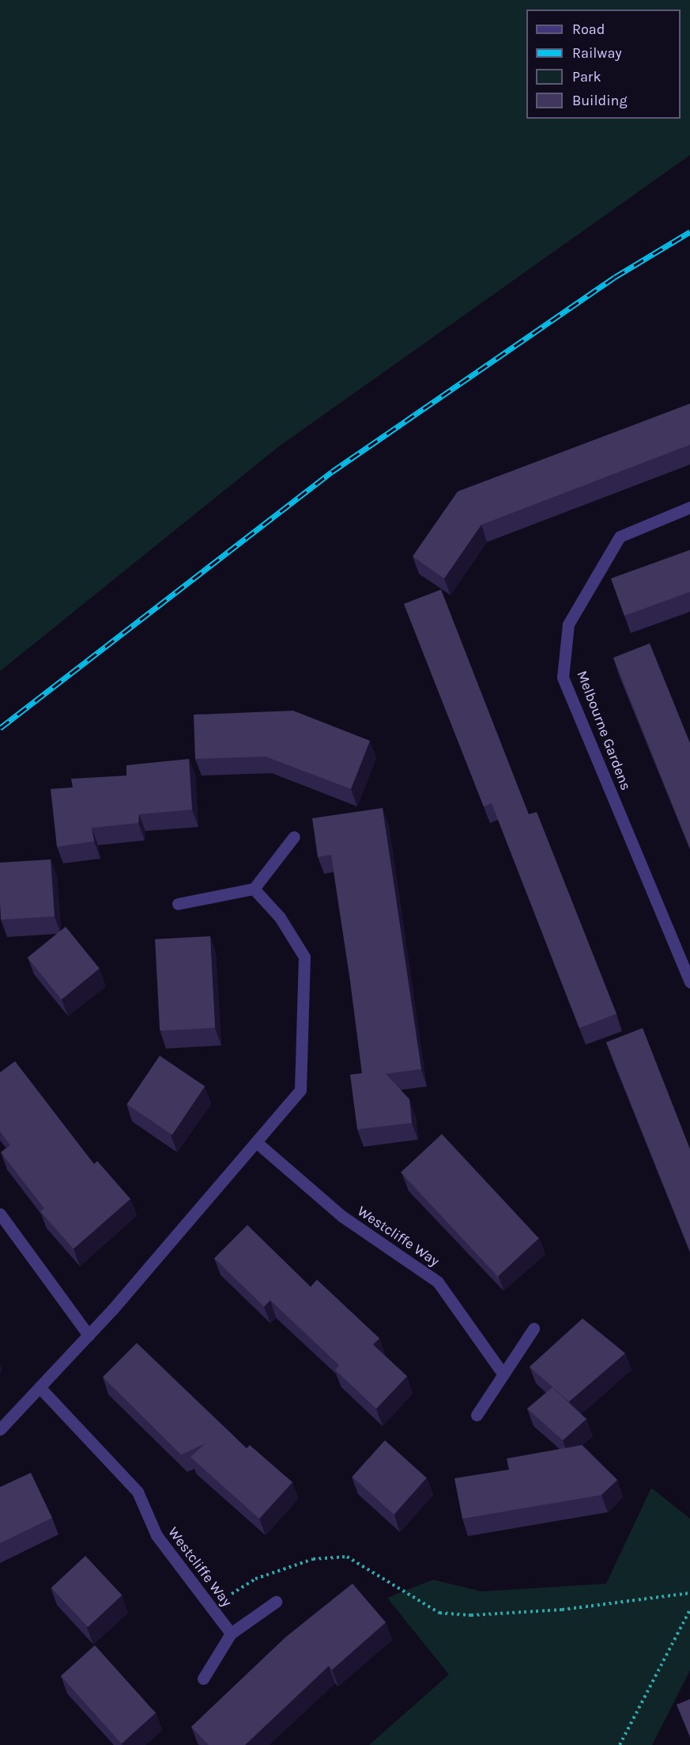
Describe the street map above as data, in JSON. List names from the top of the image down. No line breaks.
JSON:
{"streets":{"street":["Melbourne Gardens","Westcliffe Way"]},"legend":["Road","Railway","Park","Building"]}
